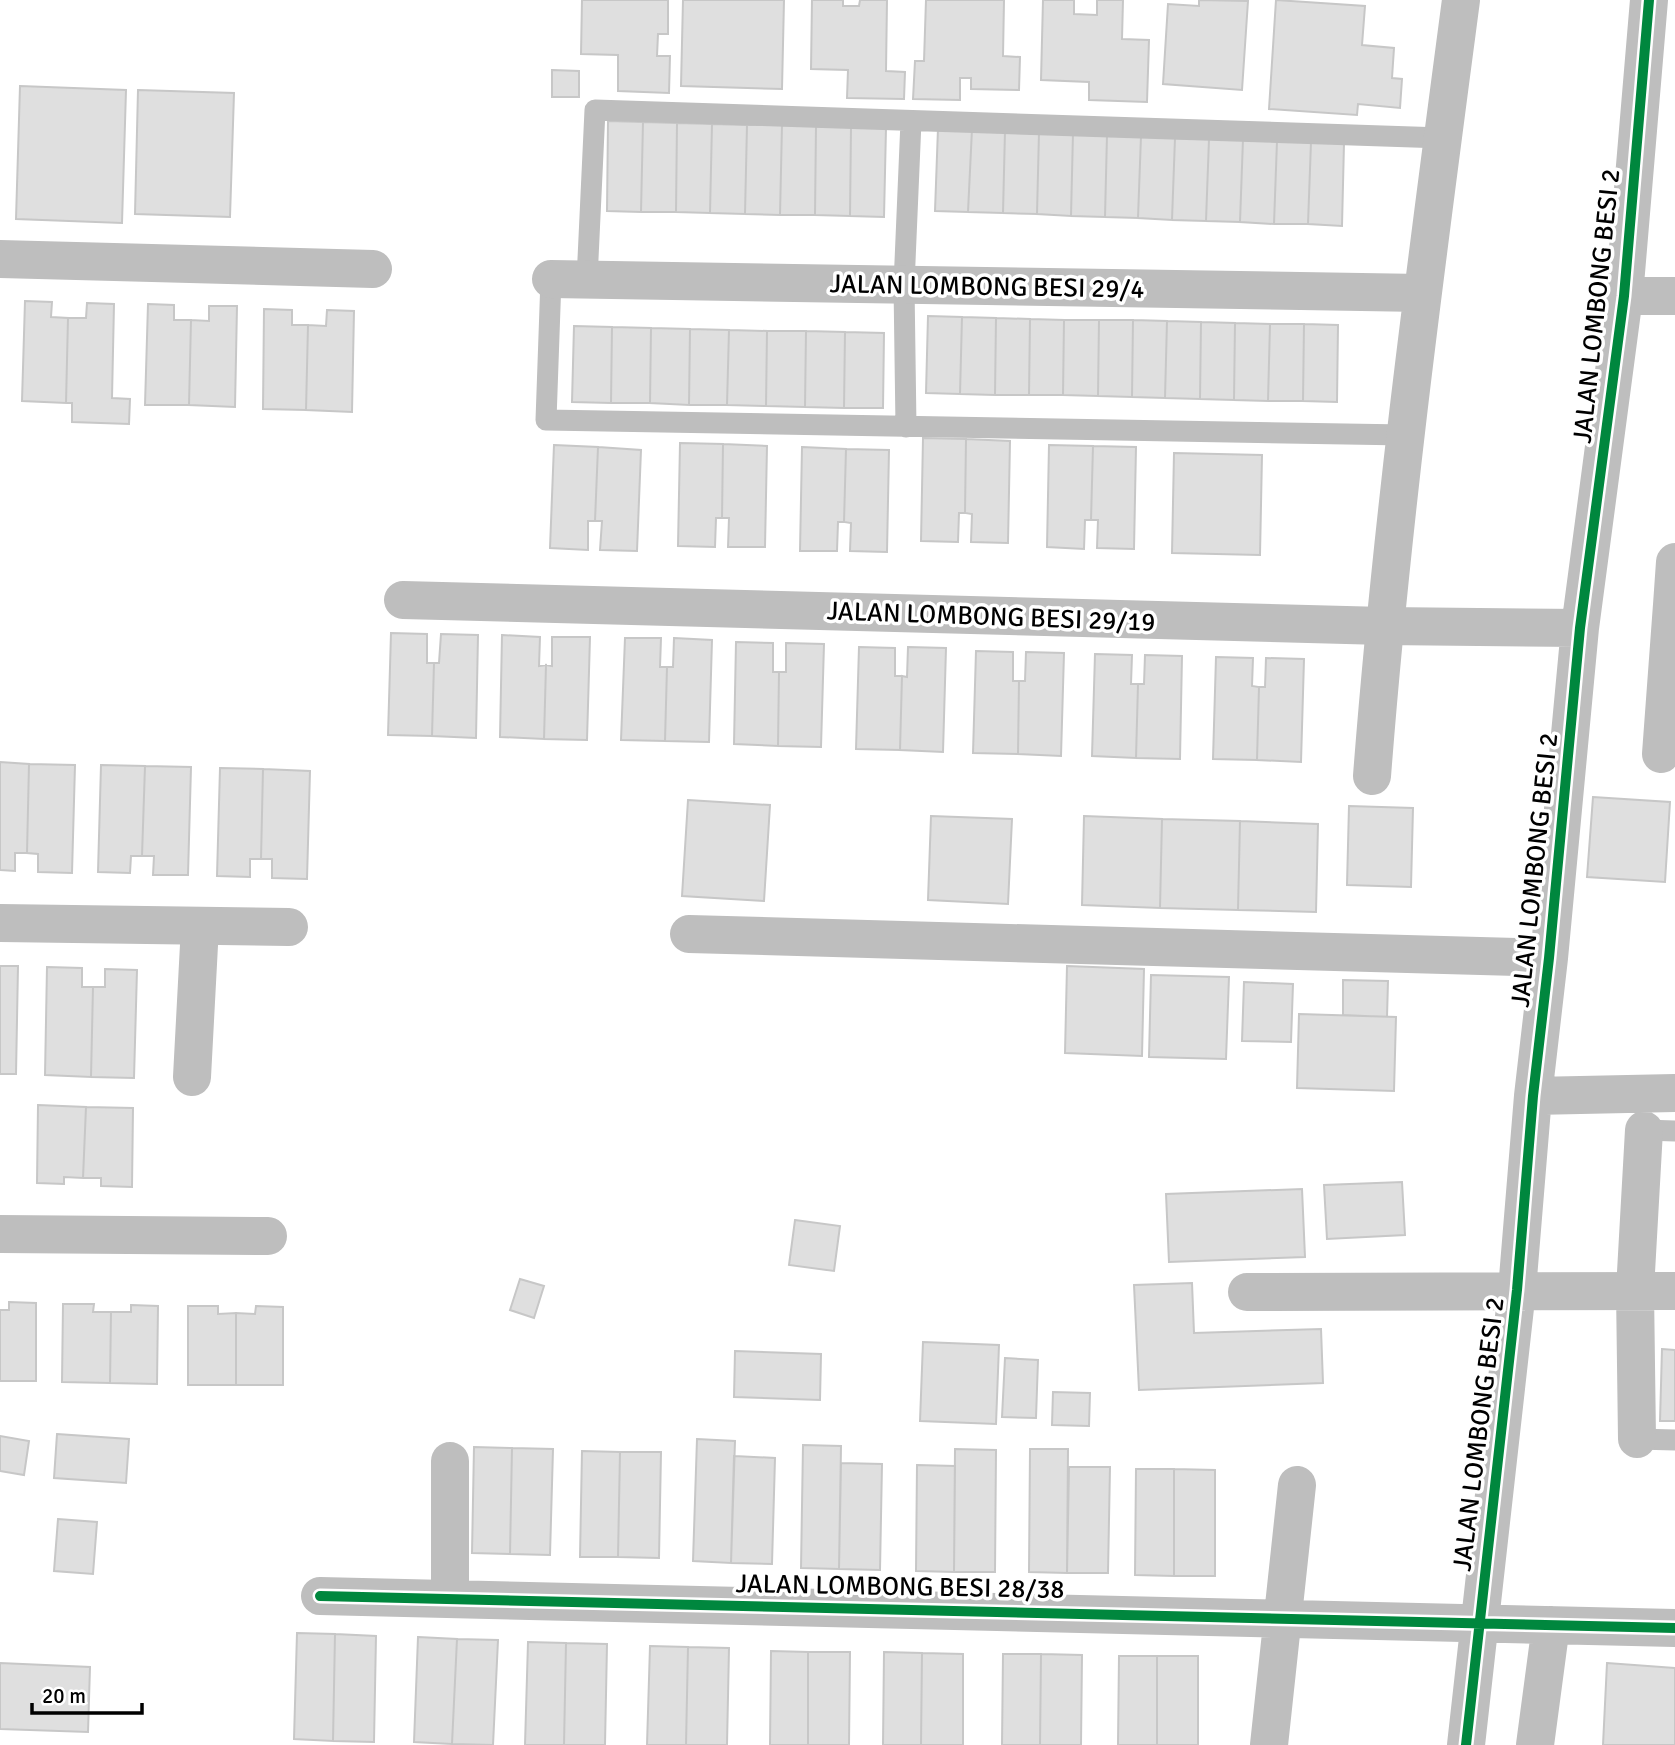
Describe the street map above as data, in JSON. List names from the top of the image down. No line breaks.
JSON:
{"streets":{"street":["JALAN LOMBONG BESI 29/4","JALAN LOMBONG BESI 2","JALAN LOMBONG BESI 29/19","JALAN LOMBONG BESI 28/38"]},"crossings":[["JALAN LOMBONG BESI 2","JALAN LOMBONG BESI 29/19"],["JALAN LOMBONG BESI 2","JALAN LOMBONG BESI 28/38"]],"scale_bar":"20 m"}
